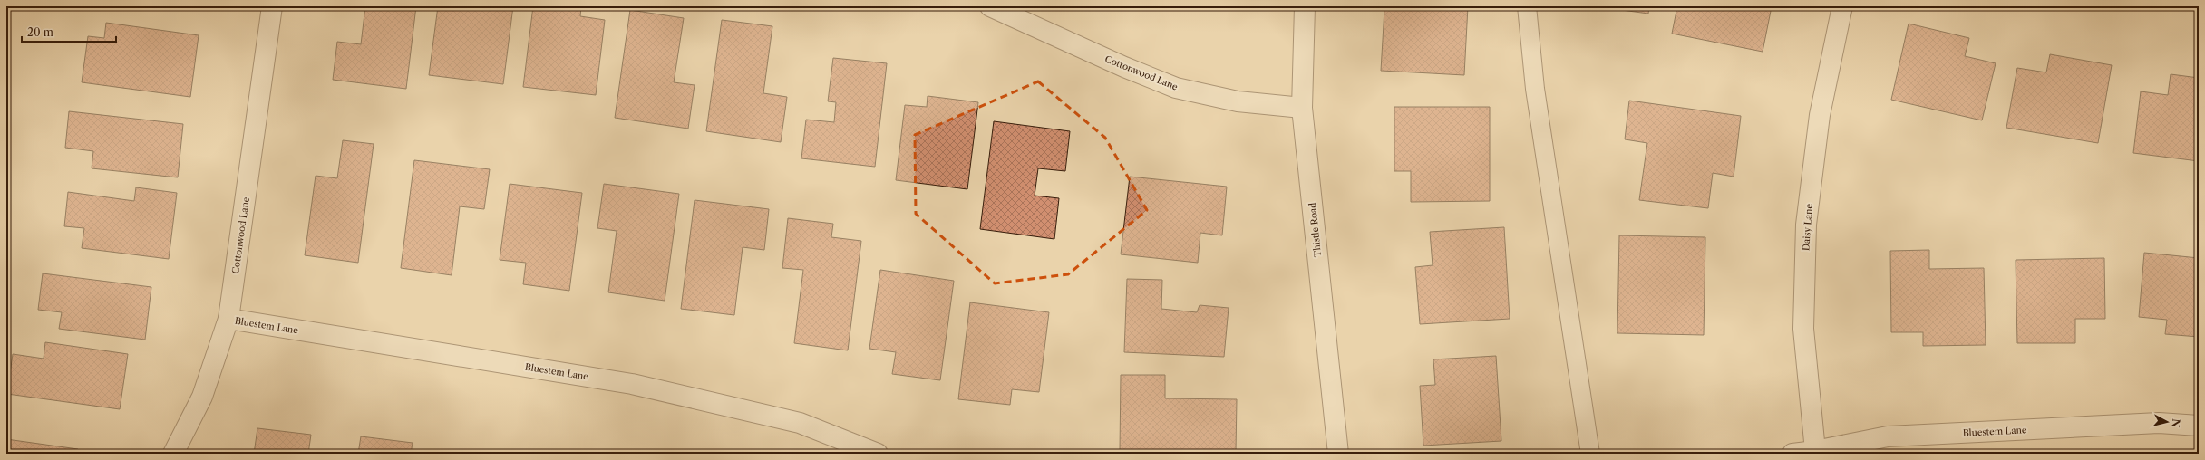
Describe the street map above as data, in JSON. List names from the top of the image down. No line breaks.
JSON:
{"streets":{"street":["Cottonwood Lane","Daisy Lane","Thistle Road","Bluestem Lane"]},"crossings":[["Cottonwood Lane","Thistle Road"],["Cottonwood Lane","Bluestem Lane"],["Daisy Lane","Bluestem Lane"]],"scale_bar":"20 m","north":"right"}
